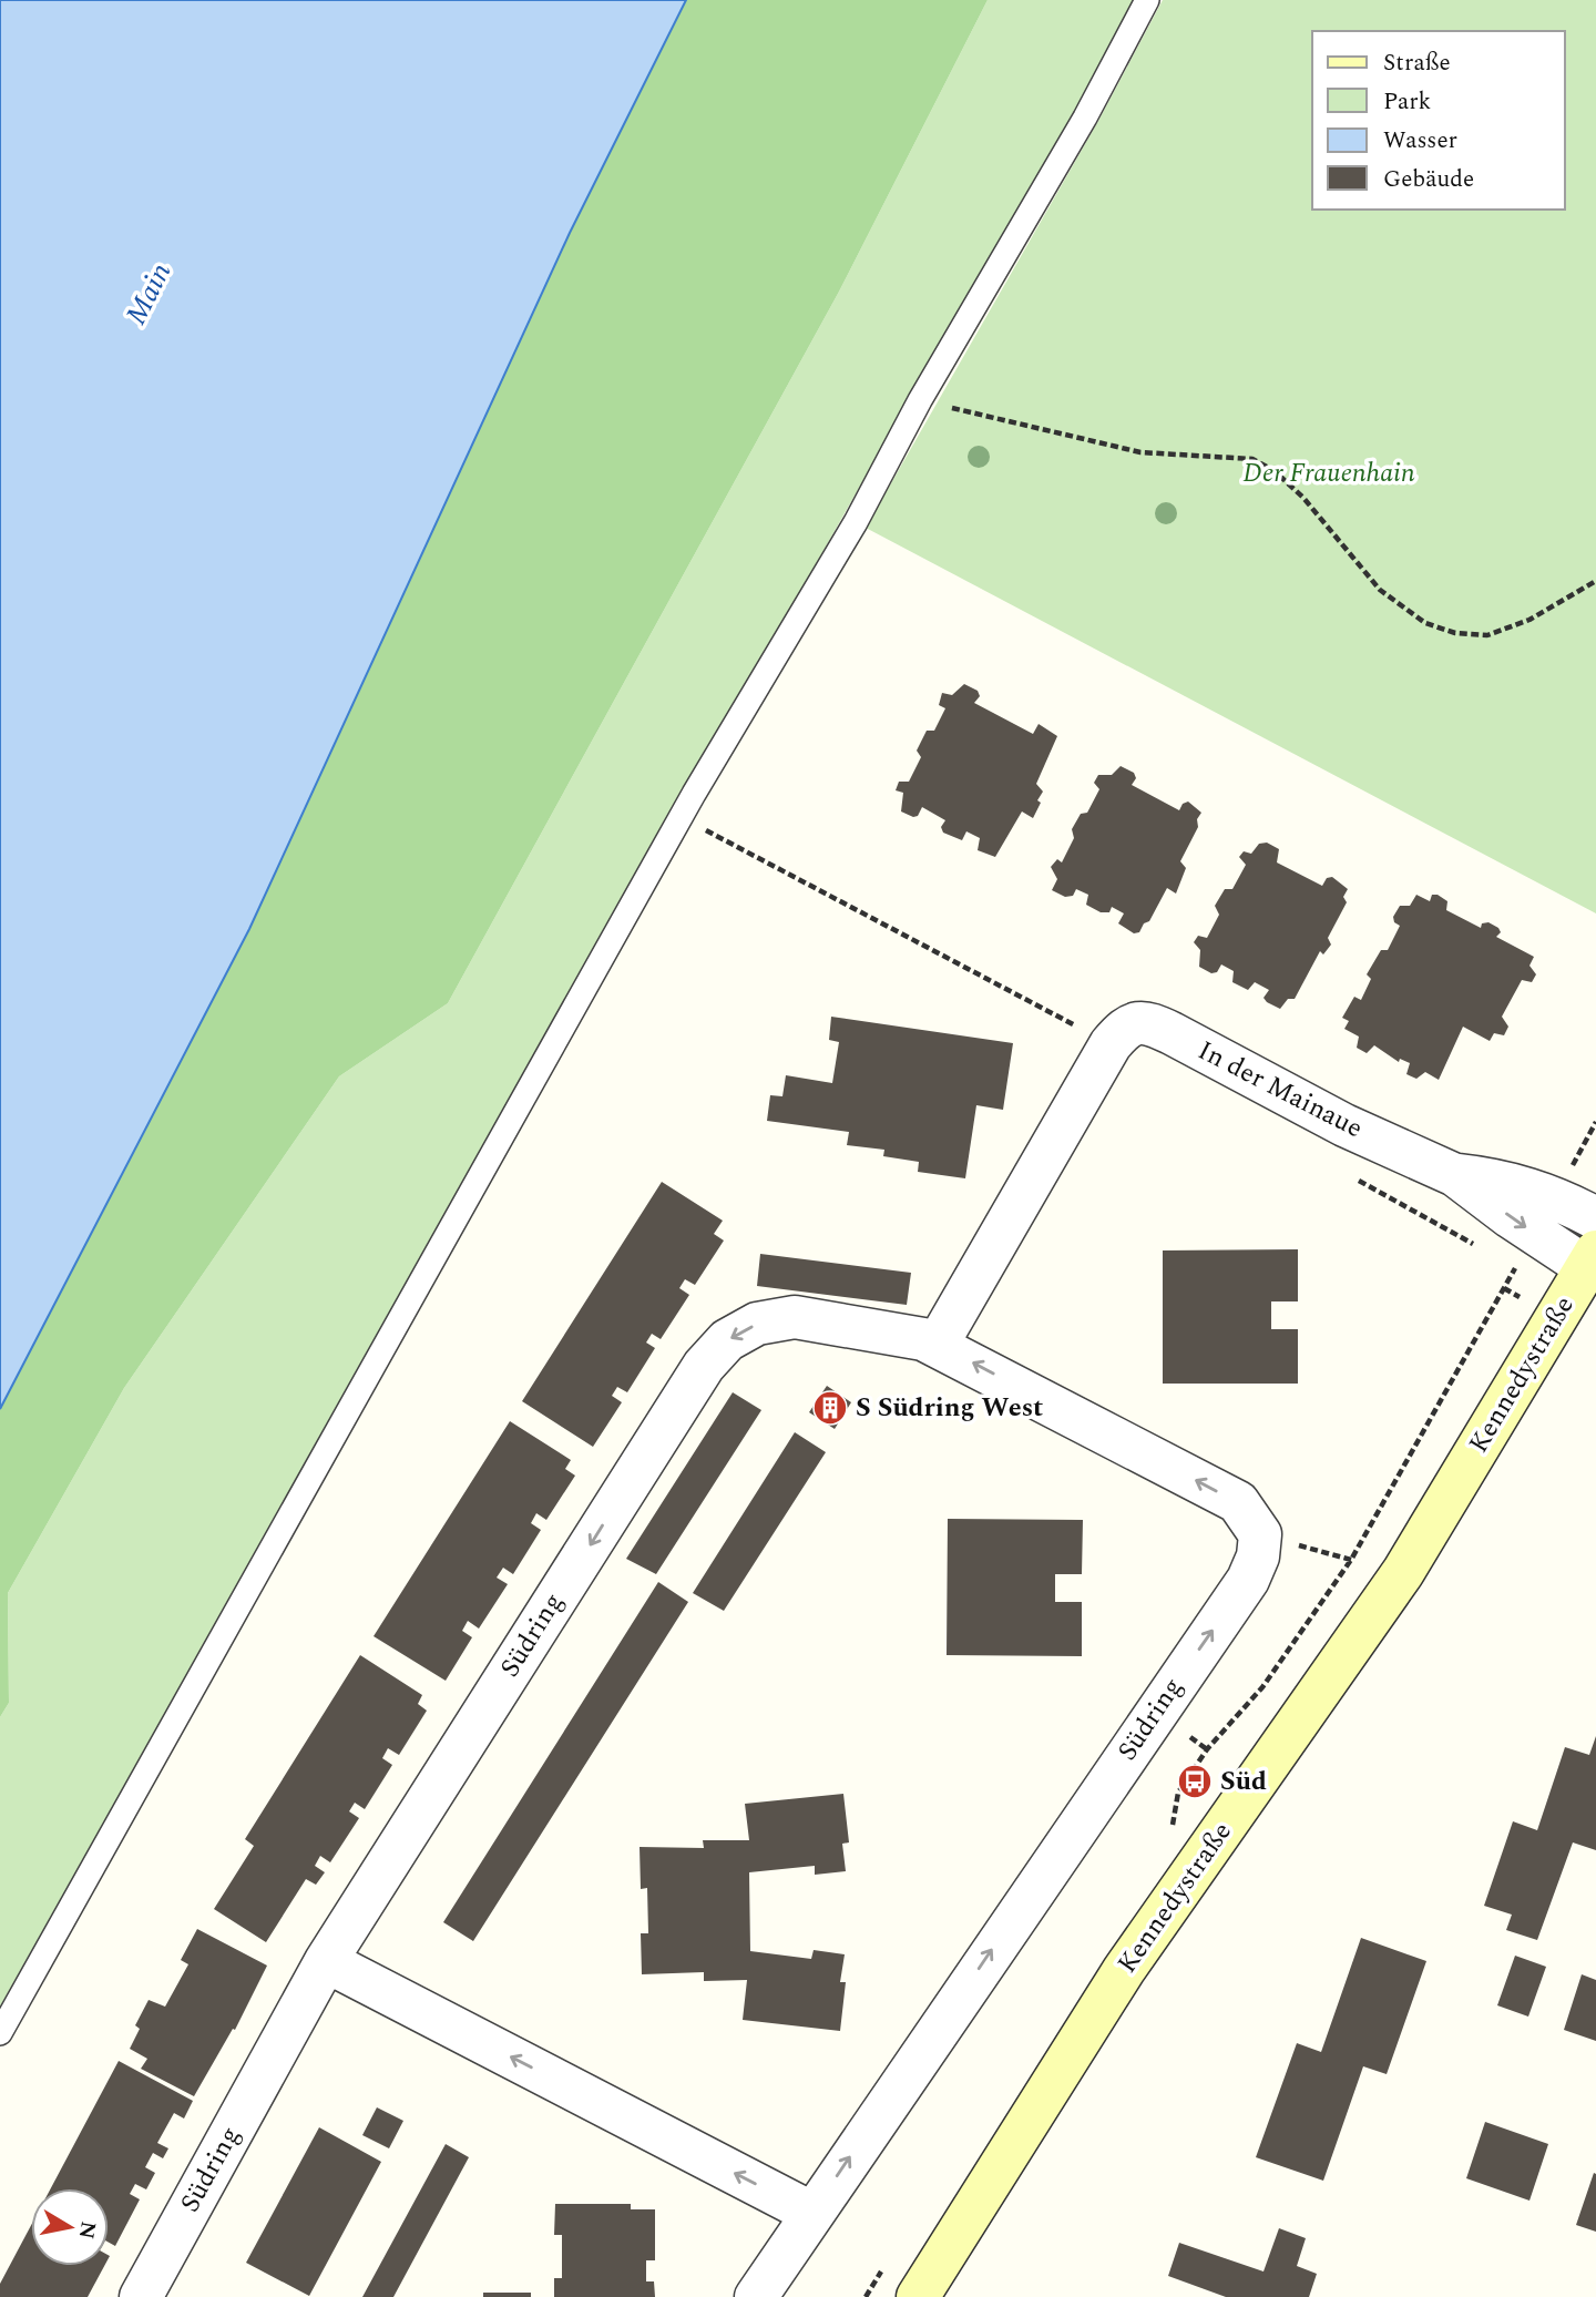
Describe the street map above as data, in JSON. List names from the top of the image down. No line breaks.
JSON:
{"streets":{"main road":["Kennedystraße"],"street":["In der Mainaue","Südring"]},"crossings":[["In der Mainaue","Kennedystraße"]],"water":["Main"],"parks":["Der Frauenhain"],"places":{"building":["S Südring West"],"bus stop":["Süd"]},"legend":["Straße","Park","Wasser","Gebäude"],"north":"right"}
